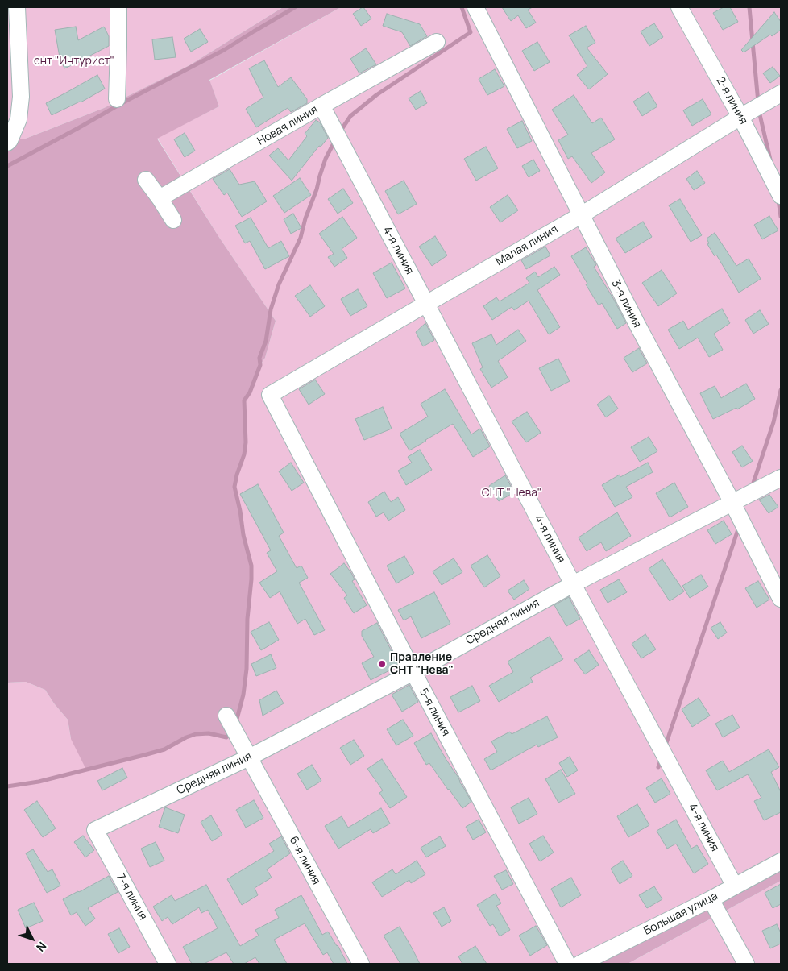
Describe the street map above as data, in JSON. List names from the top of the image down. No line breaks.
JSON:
{"streets":{"street":["2-я линия","Новая линия","Малая линия","4-я линия","3-я линия","Средняя линия","5-я линия","6-я линия","7-я линия","Большая улица"]},"crossings":[["2-я линия","Малая линия"],["Новая линия","4-я линия"],["Малая линия","4-я линия"],["Малая линия","3-я линия"],["Малая линия","5-я линия"],["4-я линия","Средняя линия"],["4-я линия","Большая улица"],["3-я линия","Средняя линия"],["Средняя линия","5-я линия"],["Средняя линия","6-я линия"],["Средняя линия","7-я линия"]],"parks":["снт \"Интурист\"","СНТ \"Нева\""],"places":["Правление СНТ \"Нева\""],"north":"bottom right"}
